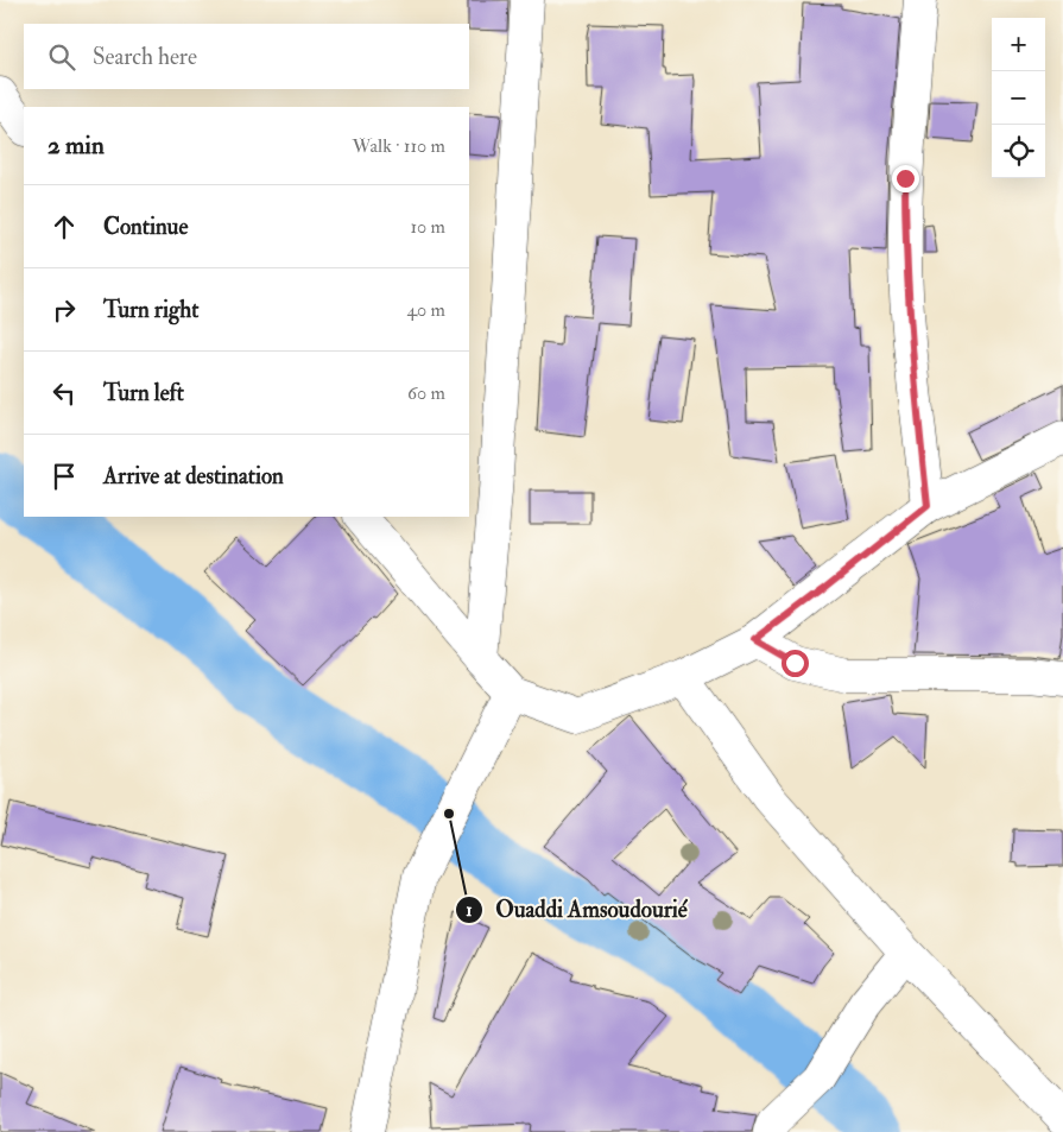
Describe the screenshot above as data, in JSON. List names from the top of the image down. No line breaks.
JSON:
{"places":["Ouaddi Amsoudourié"],"page":{"map_buttons":["+","−"],"search":"Search here","heading":["2 min","Walk · 110 m"],"list":[["Continue","10 m"],["Turn right","40 m"],["Turn left","60 m"],"Arrive at destination"]}}
